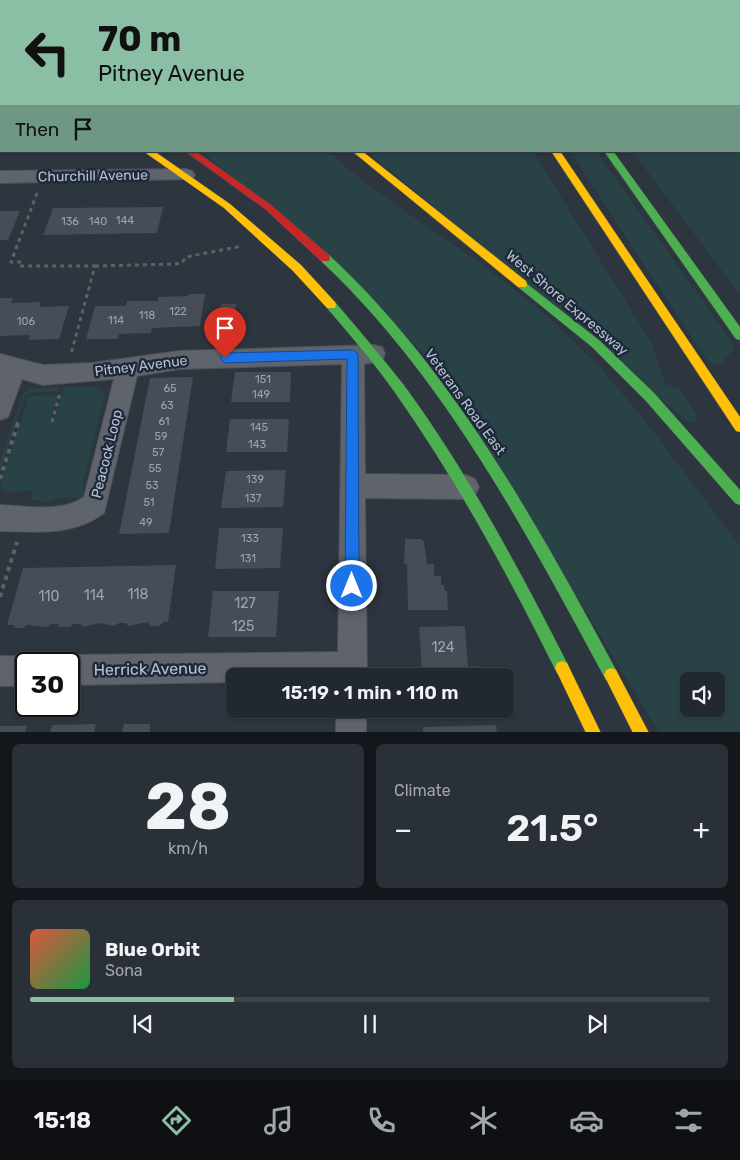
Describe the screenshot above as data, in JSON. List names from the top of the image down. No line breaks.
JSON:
{"streets":{"main road":["West Shore Expressway","Veterans Road East"],"street":["Churchill Avenue","Pitney Avenue","Peacock Loop","Herrick Avenue"]},"crossings":[["Pitney Avenue","Peacock Loop"]],"house_numbers":["144","136","140","122","118","114","106","151","65","149","63","61","145","59","143","57","55","139","53","137","51","49","133","131","118","114","110","127","125","124"],"page":{"turn":["70 m","Pitney Avenue"],"then":"Then","limit":"30","trip":"15:19 · 1 min · 110 m","tile":[["28","km/h"],"Climate"],"heat":["−","21.5°","+"],"song":["Blue Orbit","Sona"],"tabs":"15:18"}}
